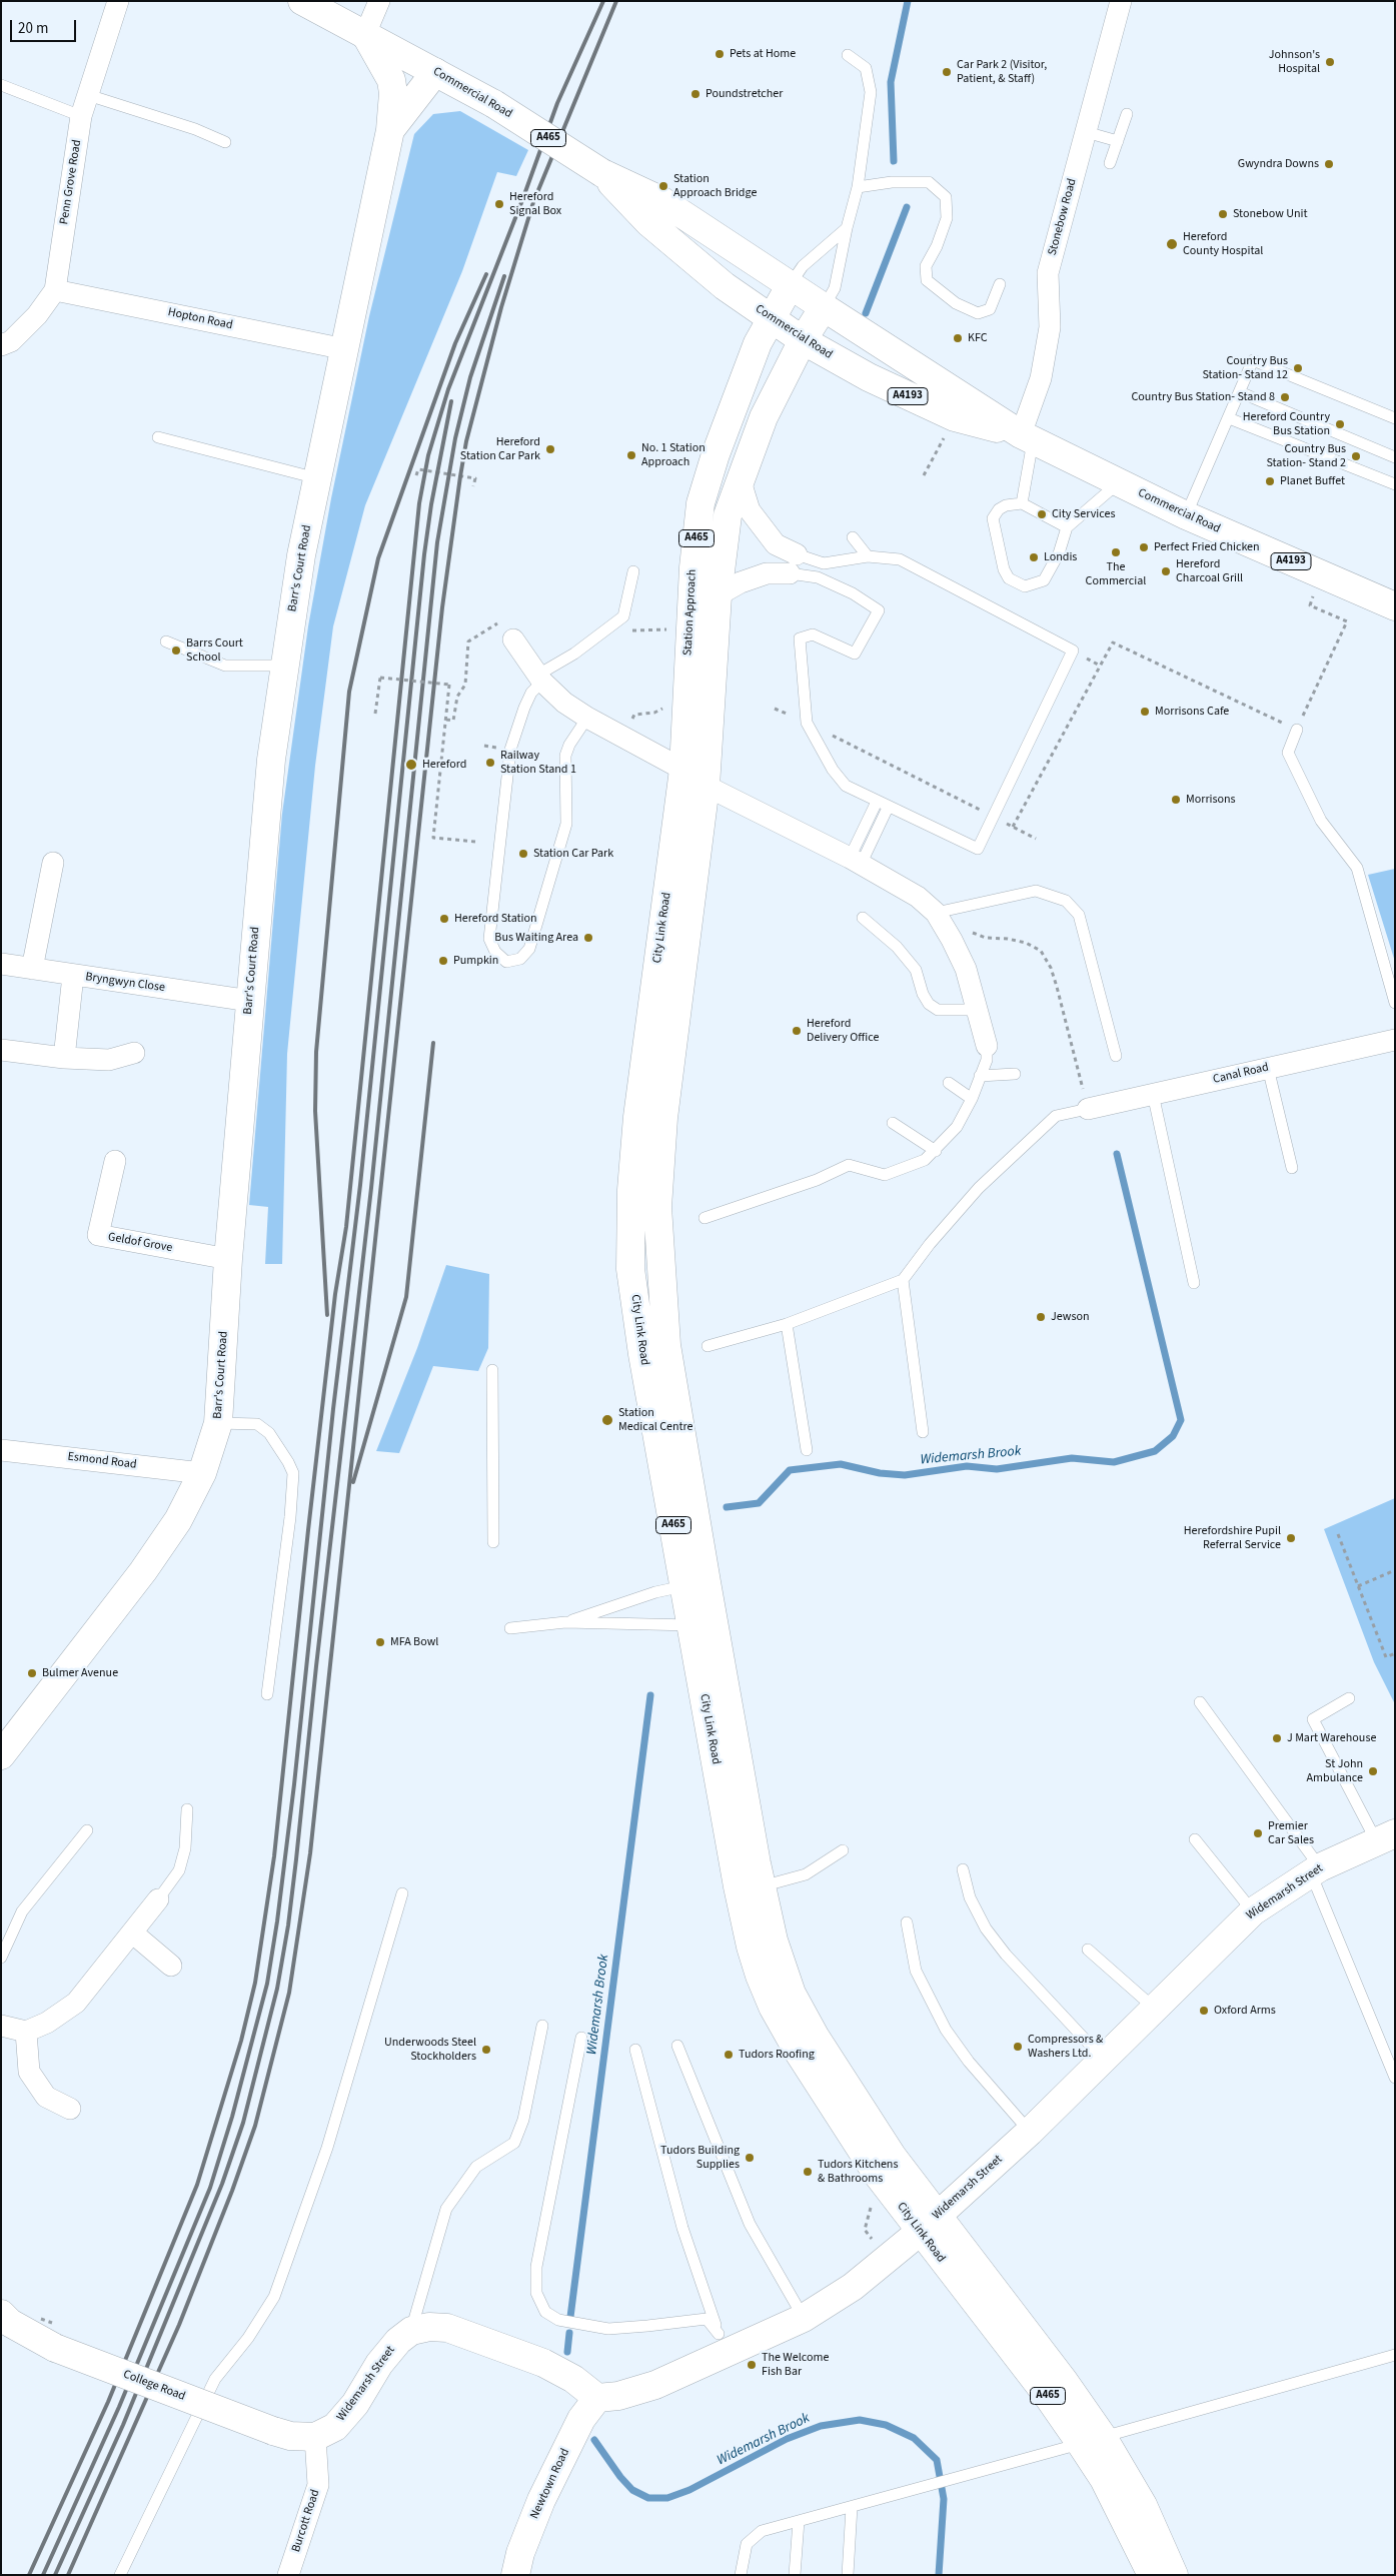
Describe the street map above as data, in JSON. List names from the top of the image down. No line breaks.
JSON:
{"streets":{"main road":["Commercial Road","A465","A4193","Barr's Court Road","Station Approach","City Link Road","Widemarsh Street","College Road","Newtown Road"],"street":["Penn Grove Road","Stonebow Road","Hopton Road","Bryngwyn Close","Canal Road","Geldof Grove","Esmond Road","Burcott Road"]},"crossings":[["Commercial Road","A465"],["Commercial Road","Stonebow Road"],["Commercial Road","Barr's Court Road"],["Commercial Road","Station Approach"],["A465","Barr's Court Road"],["Penn Grove Road","Hopton Road"],["Hopton Road","Barr's Court Road"],["Barr's Court Road","Bryngwyn Close"],["Barr's Court Road","Geldof Grove"],["Barr's Court Road","Esmond Road"],["Station Approach","City Link Road"],["City Link Road","Widemarsh Street"],["Widemarsh Street","College Road"],["Widemarsh Street","Newtown Road"],["Widemarsh Street","Burcott Road"],["College Road","Burcott Road"]],"water":["Widemarsh Brook"],"places":["Pets at Home","Johnson's Hospital","Car Park 2 (Visitor, Patient, & Staff)","Poundstretcher","Gwyndra Downs","Station Approach Bridge","Hereford Signal Box","Stonebow Unit","Hereford County Hospital","KFC","Country Bus Station- Stand 12","Country Bus Station- Stand 8","Hereford Country Bus Station","Hereford Station Car Park","No. 1 Station Approach","Country Bus Station- Stand 2","Planet Buffet","City Services","Perfect Fried Chicken","The Commercial","Londis","Hereford Charcoal Grill","Barrs Court School","Morrisons Cafe","Railway Station Stand 1","Hereford","Morrisons","Station Car Park","Hereford Station","Bus Waiting Area","Pumpkin","Hereford Delivery Office","Jewson","Station Medical Centre","Herefordshire Pupil Referral Service","MFA Bowl","Bulmer Avenue","J Mart Warehouse","St John Ambulance","Premier Car Sales","Oxford Arms","Compressors & Washers Ltd.","Underwoods Steel Stockholders","Tudors Roofing","Tudors Building Supplies","Tudors Kitchens & Bathrooms","The Welcome Fish Bar"],"scale_bar":"20 m"}
